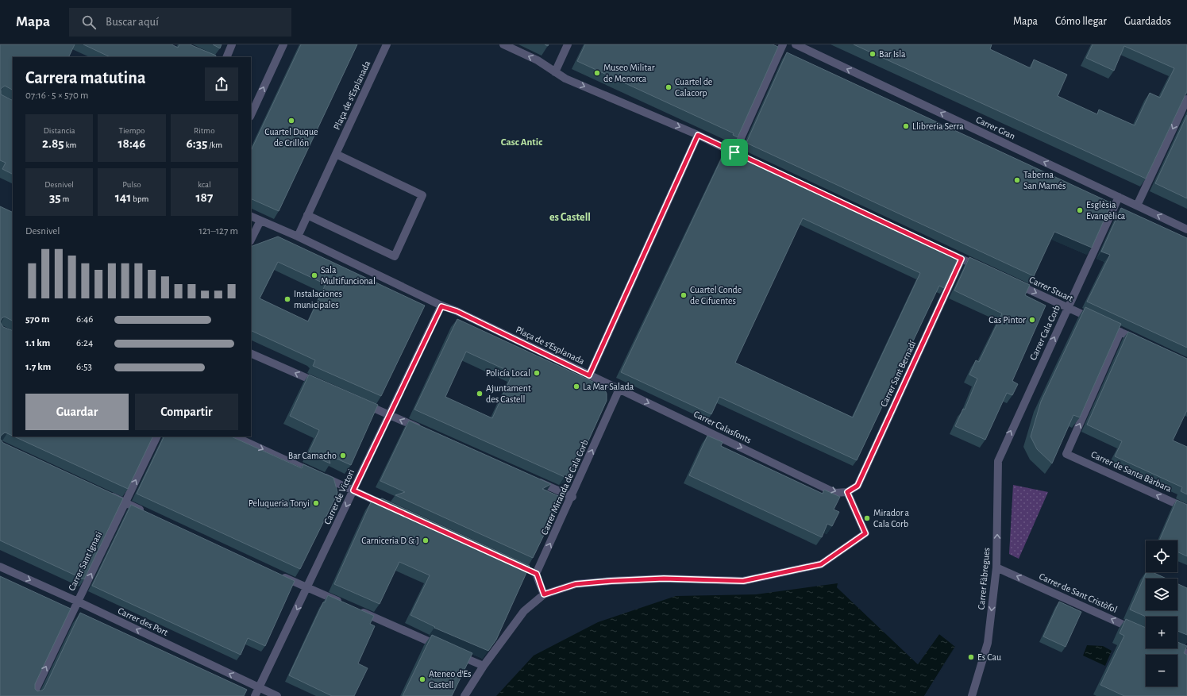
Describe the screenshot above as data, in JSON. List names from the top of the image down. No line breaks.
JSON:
{"streets":{"street":["Plaça de s'Esplanada","Carrer Gran","Carrer Stuart","Carrer Cala Corb","Carrer Sant Bernadí","Carrer Calasfonts","Carrer de Santa Bàrbara","Carrer Miranda de Cala Corb","Carrer de Victori","Carrer Sant Ignasi","Carrer Fàbregues","Carrer de Sant Cristòfol","Carrer des Port"]},"crossings":[["Plaça de s'Esplanada","Carrer Calasfonts"],["Plaça de s'Esplanada","Carrer de Victori"],["Carrer Gran","Carrer Cala Corb"],["Carrer Stuart","Carrer Cala Corb"],["Carrer Stuart","Carrer de Santa Bàrbara"],["Carrer Cala Corb","Carrer Fàbregues"],["Carrer Sant Bernadí","Carrer Calasfonts"],["Carrer Calasfonts","Carrer Miranda de Cala Corb"],["Carrer de Victori","Carrer des Port"],["Carrer Sant Ignasi","Carrer des Port"],["Carrer Fàbregues","Carrer de Sant Cristòfol"]],"one_way":["Carrer Gran","Carrer Stuart","Carrer Cala Corb","Carrer Calasfonts","Carrer Miranda de Cala Corb","Carrer de Victori","Carrer Sant Ignasi","Carrer de Sant Cristòfol"],"districts":["Casc Antic","es Castell"],"places":["Bar Isla","Museo Militar de Menorca","Cuartel de Calacorp","Cuartel Duque de Crillón","Llibreria Serra","Taberna San Mamés","Esglèsia Evangèlica","Sala Multifuncional","Cuartel Conde de Cifuentes","Instalaciones municipales","Cas Pintor","Policía Local","La Mar Salada","Ajuntament des Castell","Bar Camacho","Peluqueria Tonyi","Mirador a Cala Corb","Carniceria D & J","Es Cau","Ateneo d'Es Castell"],"page":{"header":"Mapa","search":"Buscar aquí","nav":["Mapa","Cómo llegar","Guardados"],"heading":["Carrera matutina","07:16 · 5 × 570 m"],"stats":[["Distancia","2.85 km"],["Tiempo","18:46"],["Ritmo","6:35 /km"],["Desnivel","35 m"],["Pulso","141 bpm"],["kcal","187"]],"chart":["Desnivel","121–127 m"],"list":[{"name":"570 m","note":"6:46"},{"name":"1.1 km","note":"6:24"},{"name":"1.7 km","note":"6:53"}],"buttons":["Guardar","Compartir"],"map_buttons":["+","−"]}}
